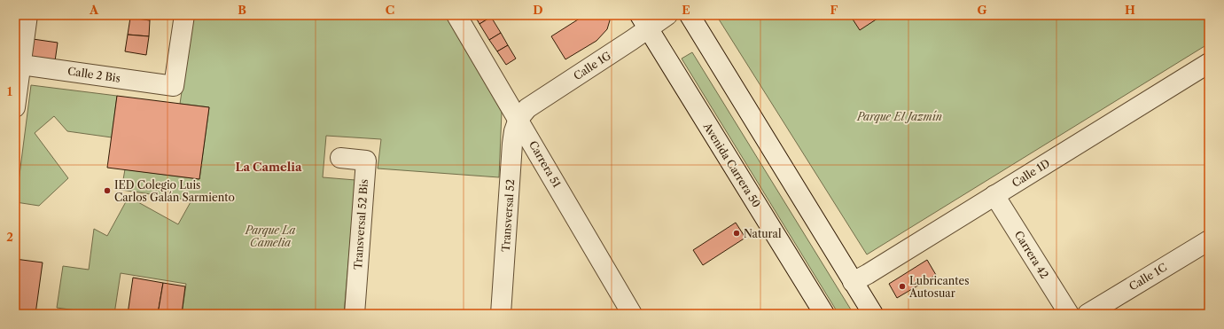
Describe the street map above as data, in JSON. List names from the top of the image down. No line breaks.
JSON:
{"streets":{"street":["Calle 1G","Calle 2 Bis","Carrera 51","Avenida Carrera 50","Calle 1D","Transversal 52","Transversal 52 Bis","Carrera 42","Calle 1C"]},"crossings":[["Calle 1G","Carrera 51"],["Calle 1G","Avenida Carrera 50"],["Calle 1G","Transversal 52"],["Carrera 51","Transversal 52"],["Calle 1D","Carrera 42"]],"districts":["La Camelia"],"parks":["Parque El Jazmín","Parque La Camelia"],"places":["IED Colegio Luis Carlos Galán Sarmiento","Natural","Lubricantes Autosuar"],"grid":{"columns":["A","B","C","D","E","F","G","H"],"rows":["1","2"]}}
